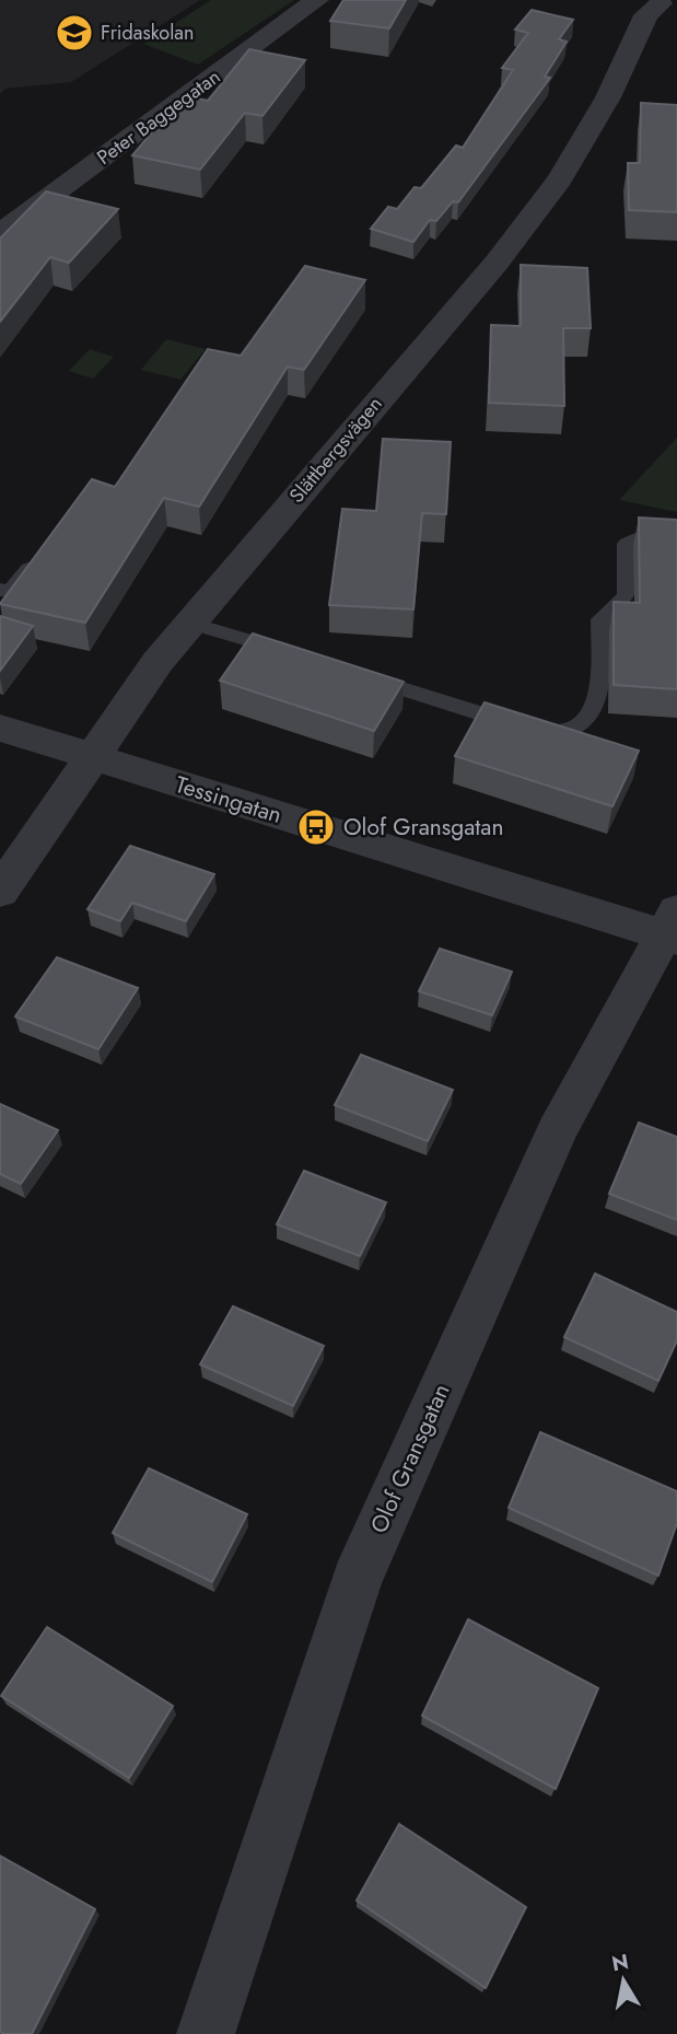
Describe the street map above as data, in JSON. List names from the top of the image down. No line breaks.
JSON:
{"streets":{"street":["Peter Baggegatan","Slättbergsvägen","Tessingatan","Olof Gransgatan"]},"crossings":[["Slättbergsvägen","Tessingatan"],["Tessingatan","Olof Gransgatan"]],"places":{"school or university":["Fridaskolan"],"bus stop":["Olof Gransgatan"]},"north":"top"}
